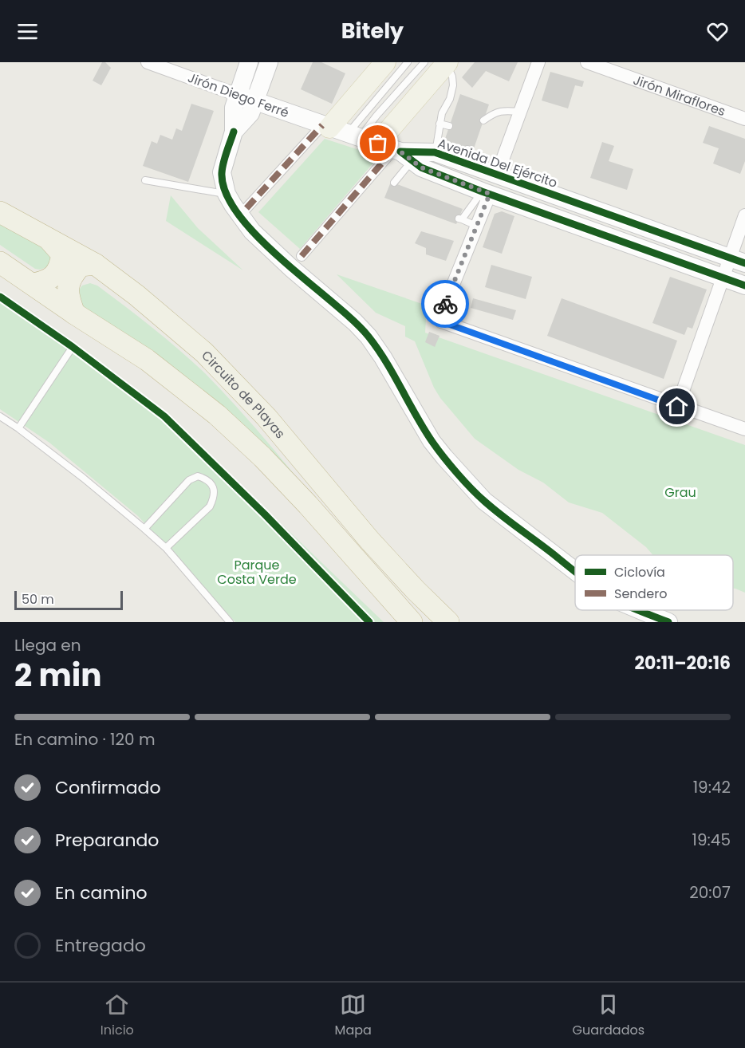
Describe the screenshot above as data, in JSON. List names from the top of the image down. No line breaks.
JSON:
{"streets":{"highway":["Circuito de Playas"],"main road":["Jirón Diego Ferré","Avenida Del Ejército"],"street":["Jirón Miraflores"]},"crossings":[["Jirón Diego Ferré","Avenida Del Ejército"]],"parks":["Grau","Parque Costa Verde"],"legend":["Ciclovía","Sendero"],"scale_bar":"50 m","page":{"header":"Bitely","scale":"50 m","heading":["2 min","Llega en","20:11–20:16"],"bar":"En camino · 120 m","list":[["Confirmado","19:42"],["Preparando","19:45"],["En camino","20:07"],"Entregado"],"tabs":["Inicio","Mapa","Guardados"]}}
